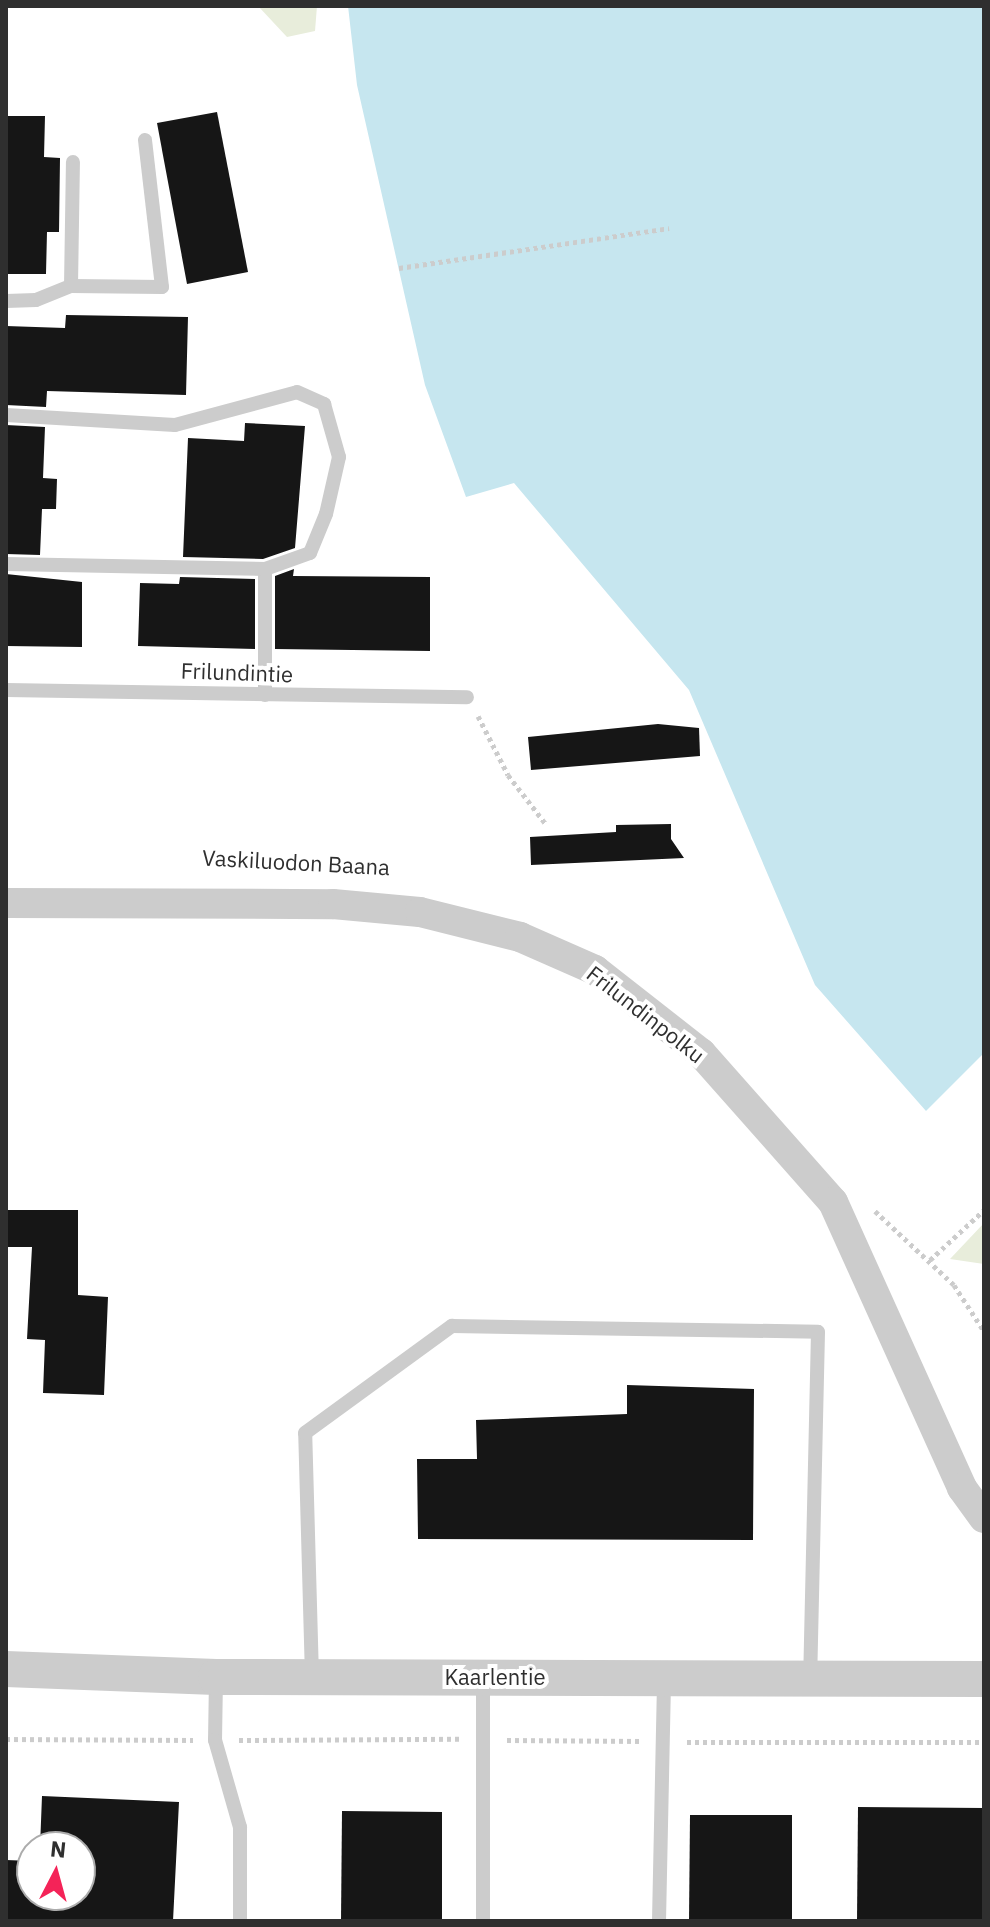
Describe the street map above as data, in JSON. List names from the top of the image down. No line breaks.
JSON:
{"streets":{"street":["Frilundinpolku","Kaarlentie"],"lane":["Frilundintie"]},"north":"top"}
